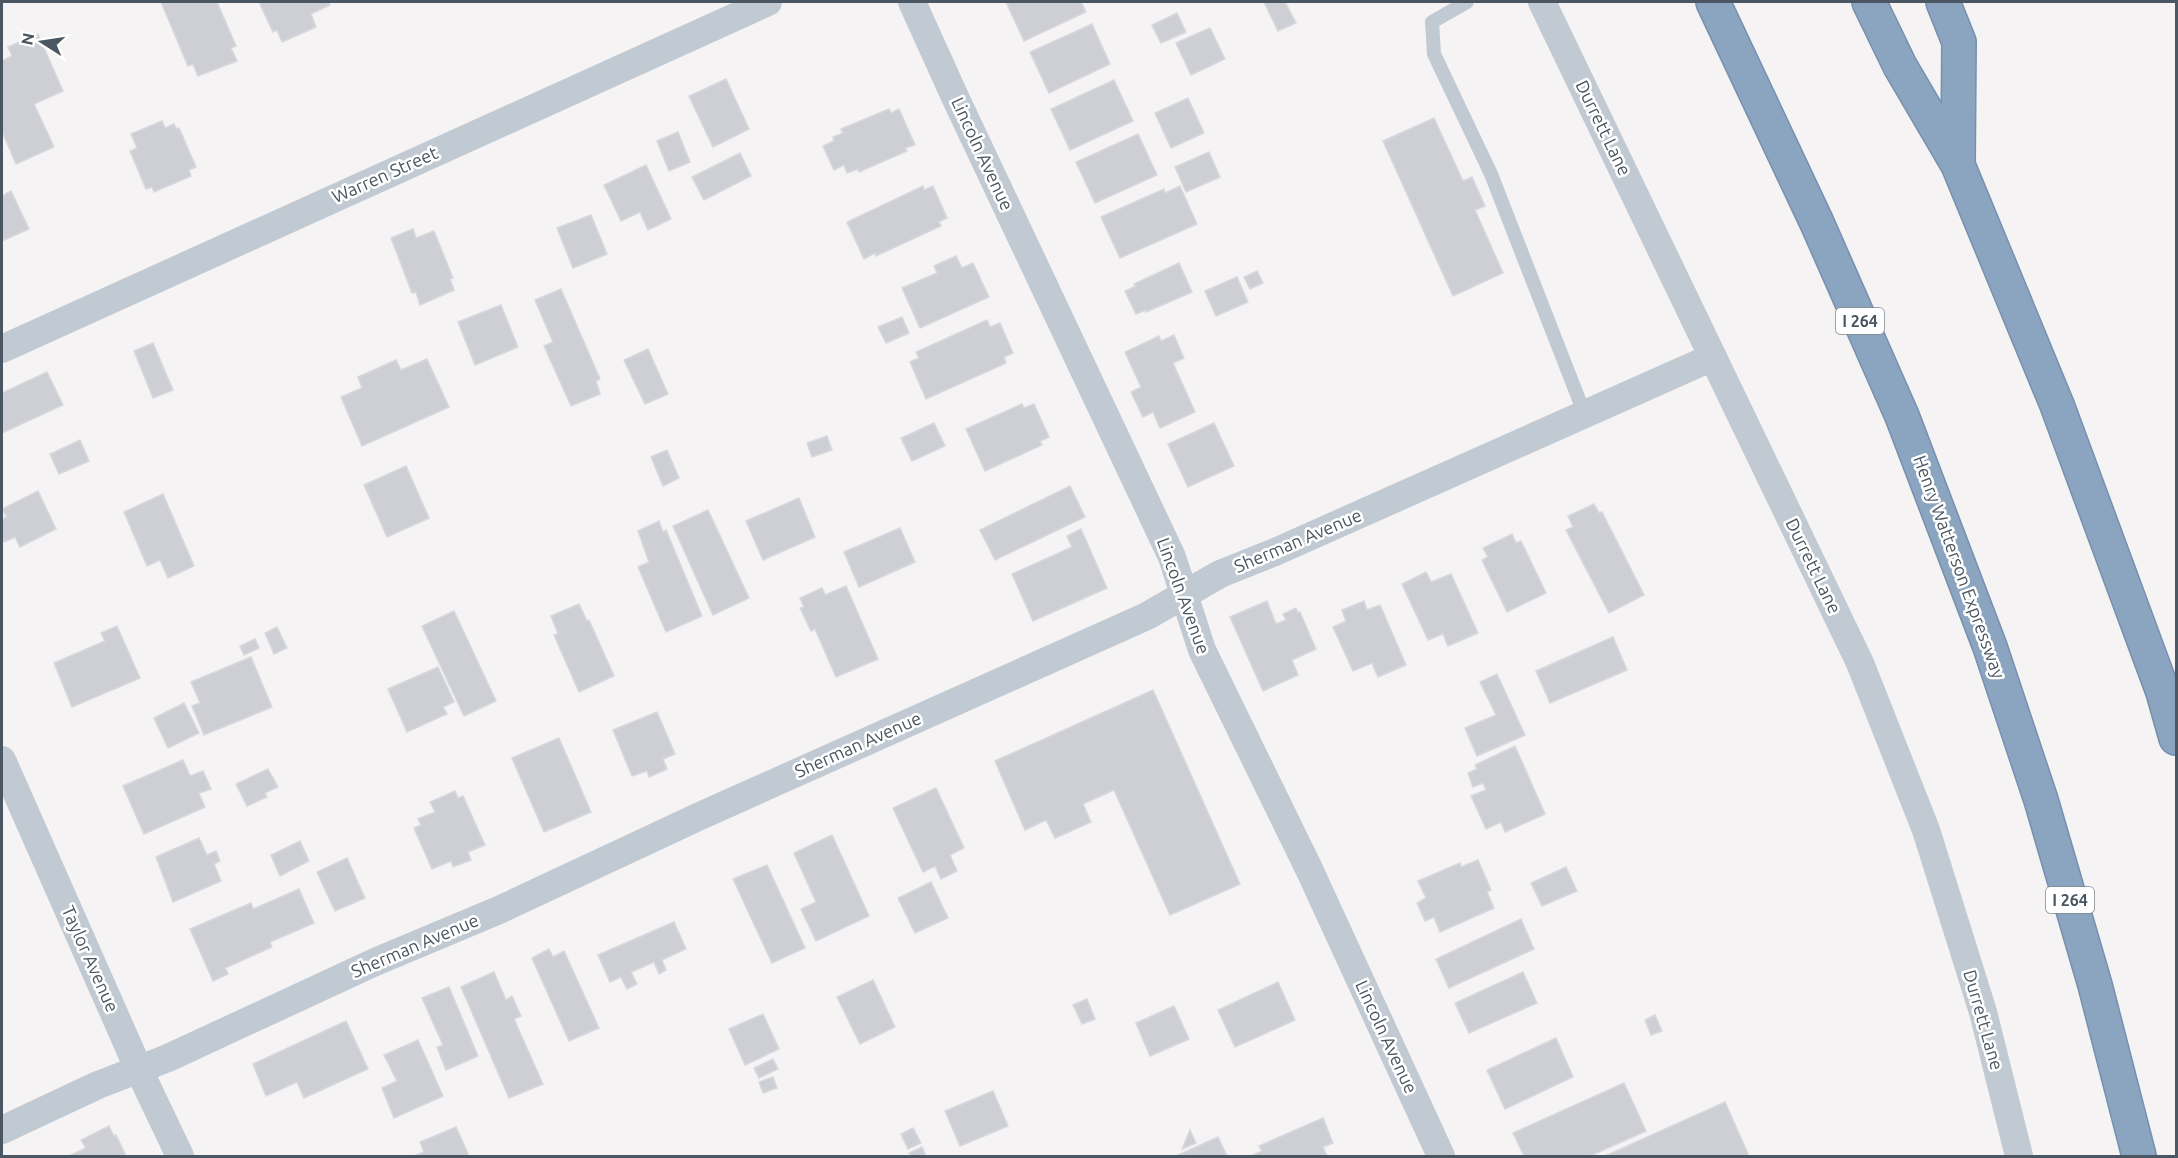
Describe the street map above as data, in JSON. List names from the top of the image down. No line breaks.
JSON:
{"streets":{"highway":["I 264","Henry Watterson Expressway"],"street":["Durrett Lane","Lincoln Avenue","Warren Street","Sherman Avenue","Taylor Avenue"]},"crossings":[["Durrett Lane","Sherman Avenue"],["Lincoln Avenue","Sherman Avenue"],["Sherman Avenue","Taylor Avenue"]],"north":"left"}
